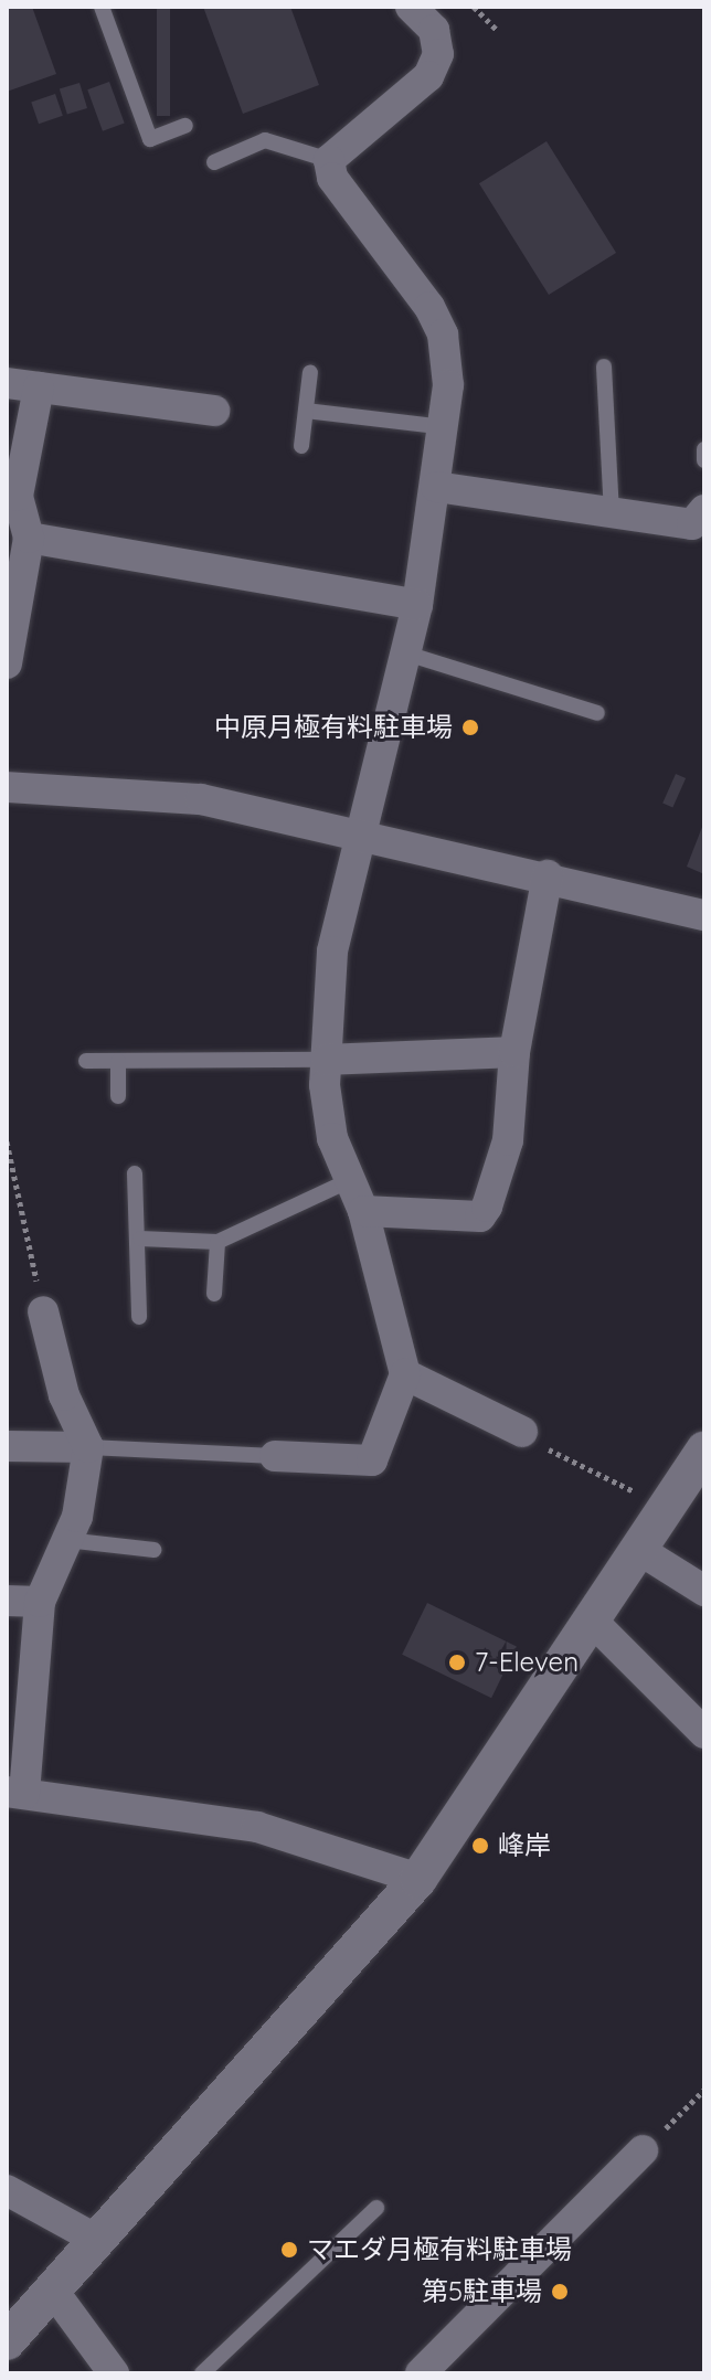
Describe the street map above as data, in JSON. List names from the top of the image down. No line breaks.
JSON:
{"places":["中原月極有料駐車場","7-Eleven","峰岸","マエダ月極有料駐車場","第5駐車場"]}
